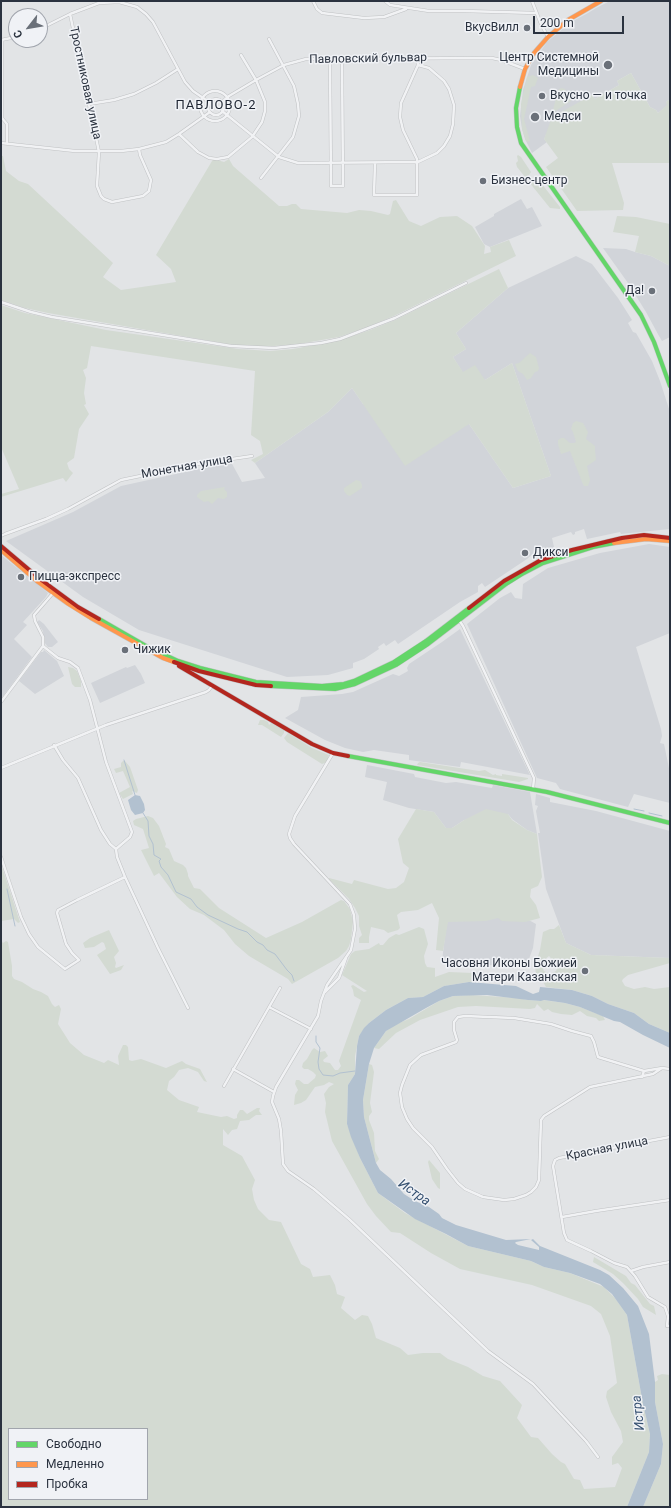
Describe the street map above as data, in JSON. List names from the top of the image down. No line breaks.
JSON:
{"streets":{"street":["Павловский бульвар","Тростниковая улица","Монетная улица","Красная улица"]},"districts":["ПАВЛОВО-2"],"water":["Истра"],"places":["ВкусВилл","Центр Системной Медицины","Вкусно — и точка","Медси","Бизнес-центр","Да!","Дикси","Пицца-экспресс","Чижик","Часовня Иконы Божией Матери Казанская"],"legend":["Свободно","Медленно","Пробка"],"scale_bar":"200 m","north":"bottom left"}
